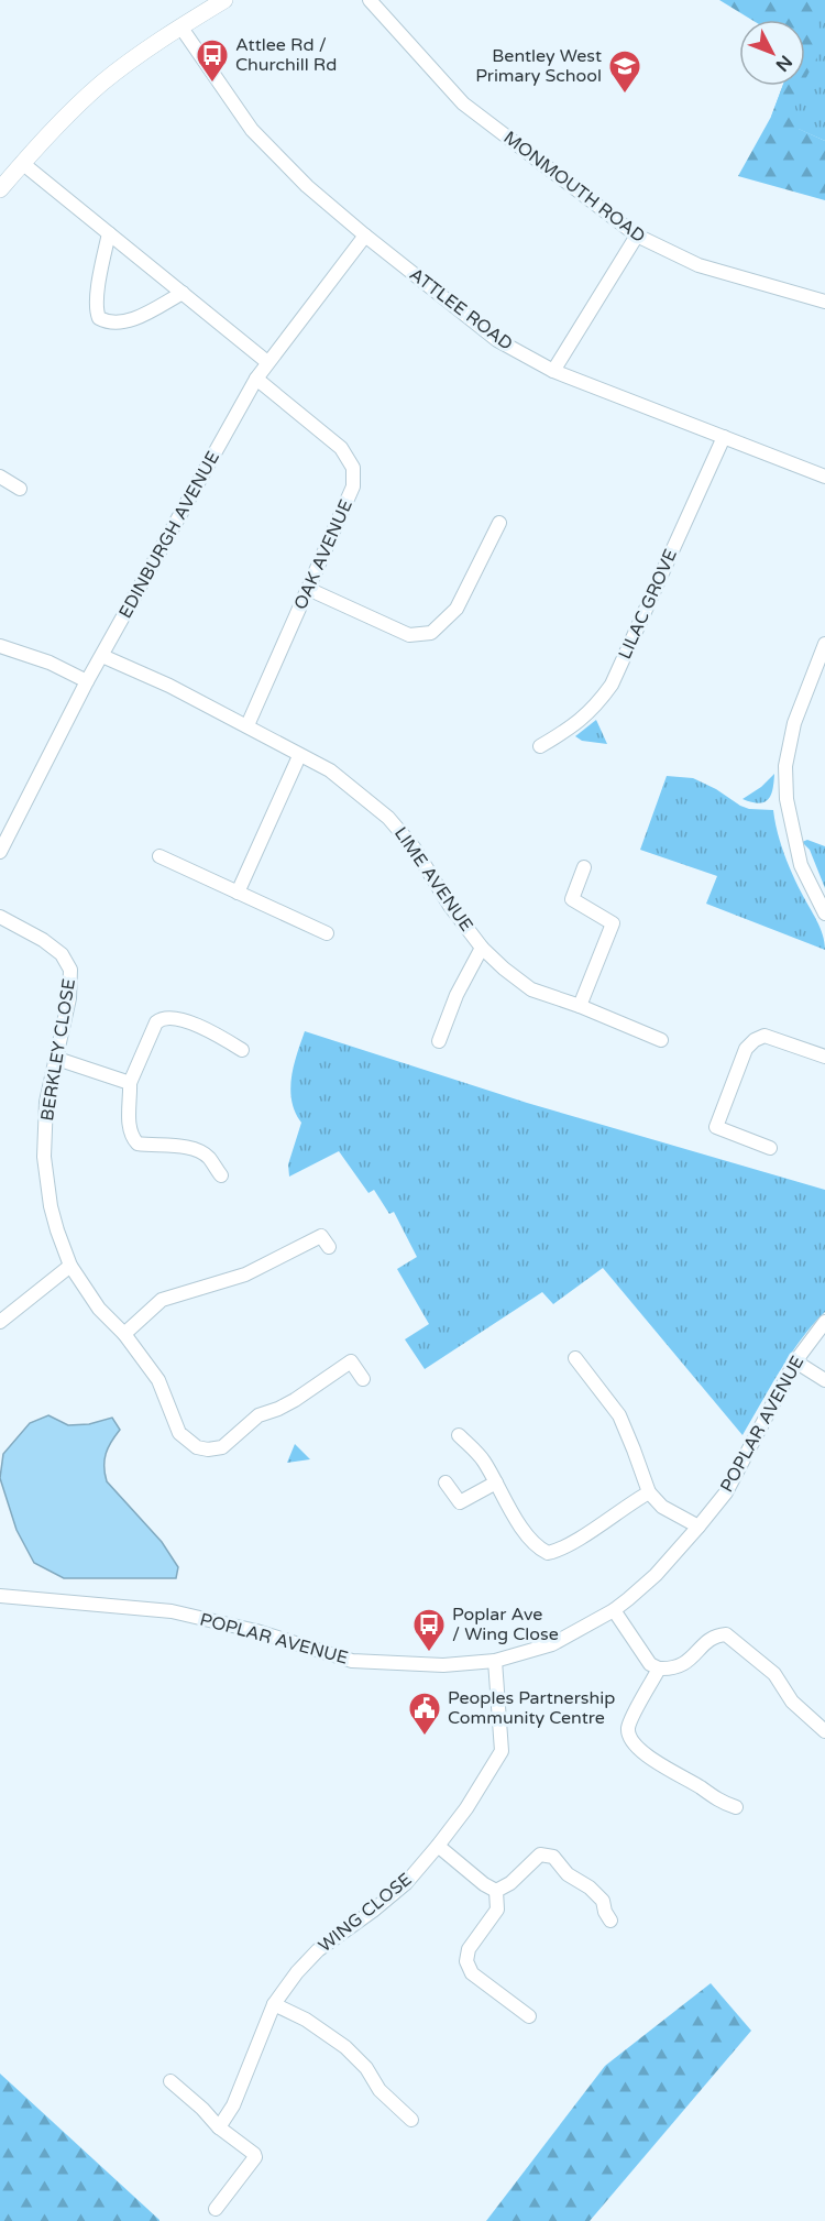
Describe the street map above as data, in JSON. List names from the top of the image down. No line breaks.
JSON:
{"streets":{"street":["MONMOUTH ROAD","ATTLEE ROAD","EDINBURGH AVENUE","OAK AVENUE","LILAC GROVE","LIME AVENUE","BERKLEY CLOSE","POPLAR AVENUE","WING CLOSE"]},"crossings":[["ATTLEE ROAD","EDINBURGH AVENUE"],["ATTLEE ROAD","LILAC GROVE"],["EDINBURGH AVENUE","OAK AVENUE"],["EDINBURGH AVENUE","LIME AVENUE"],["OAK AVENUE","LIME AVENUE"],["POPLAR AVENUE","WING CLOSE"]],"places":{"bus stop":["Attlee Rd / Churchill Rd","Poplar Ave / Wing Close"],"school or university":["Bentley West Primary School"],"public building":["Peoples Partnership Community Centre"]},"north":"bottom right"}
